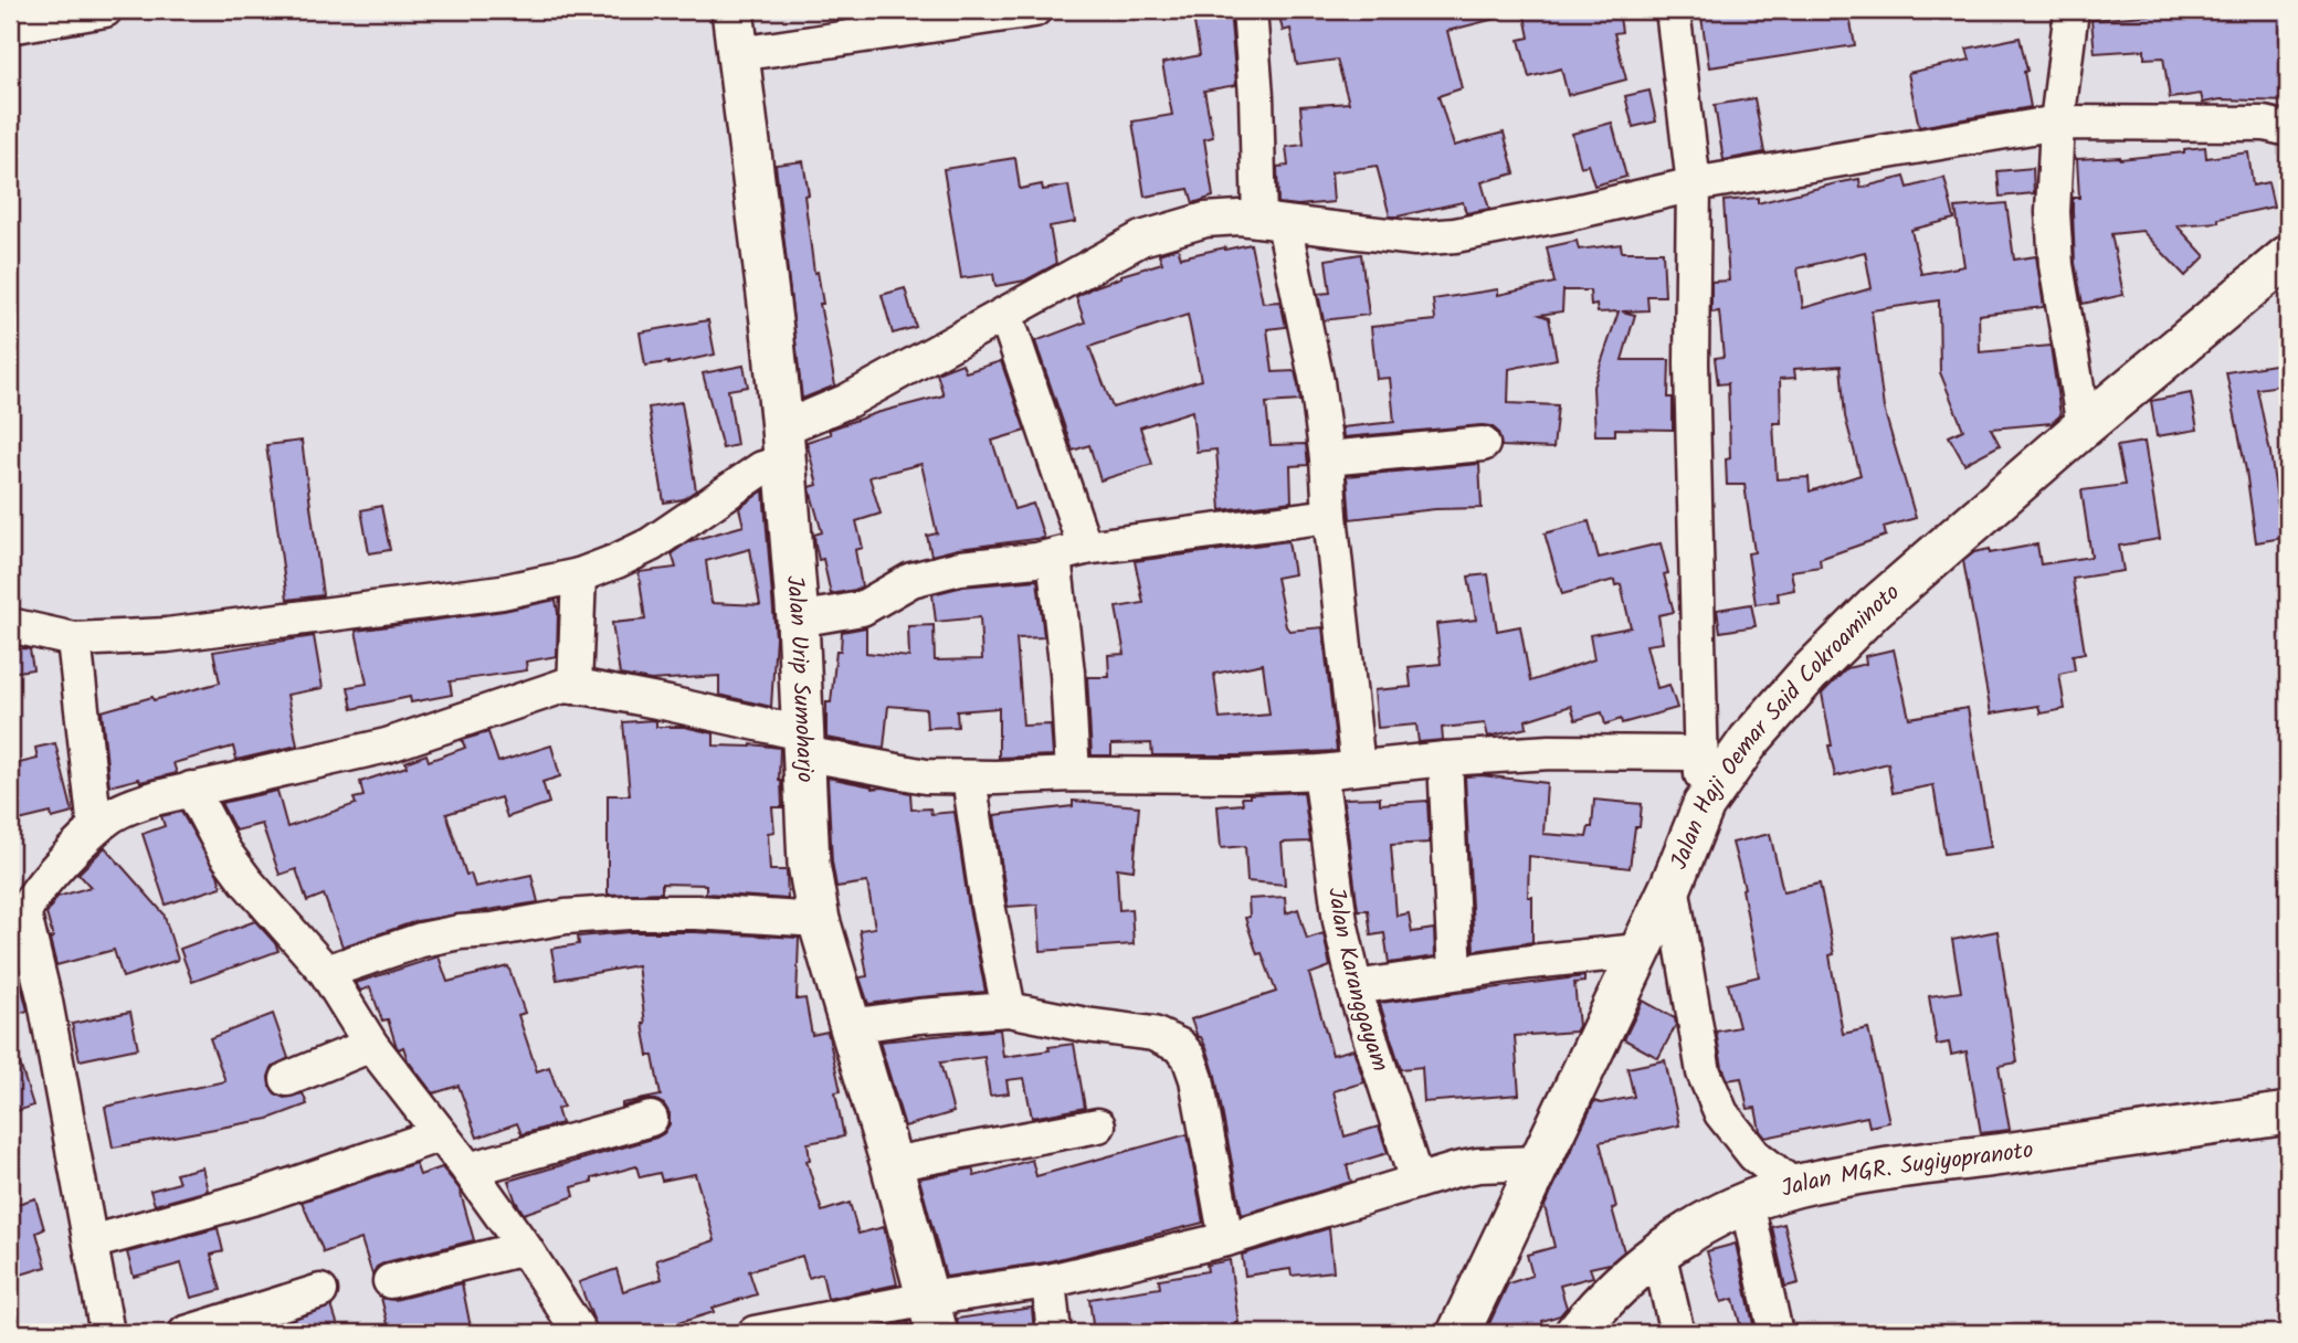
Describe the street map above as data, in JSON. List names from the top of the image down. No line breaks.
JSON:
{"streets":{"main road":["Jalan Urip Sumoharjo","Jalan Haji Oemar Said Cokroaminoto","Jalan MGR. Sugiyopranoto"],"street":["Jalan Karanggayam"]}}
